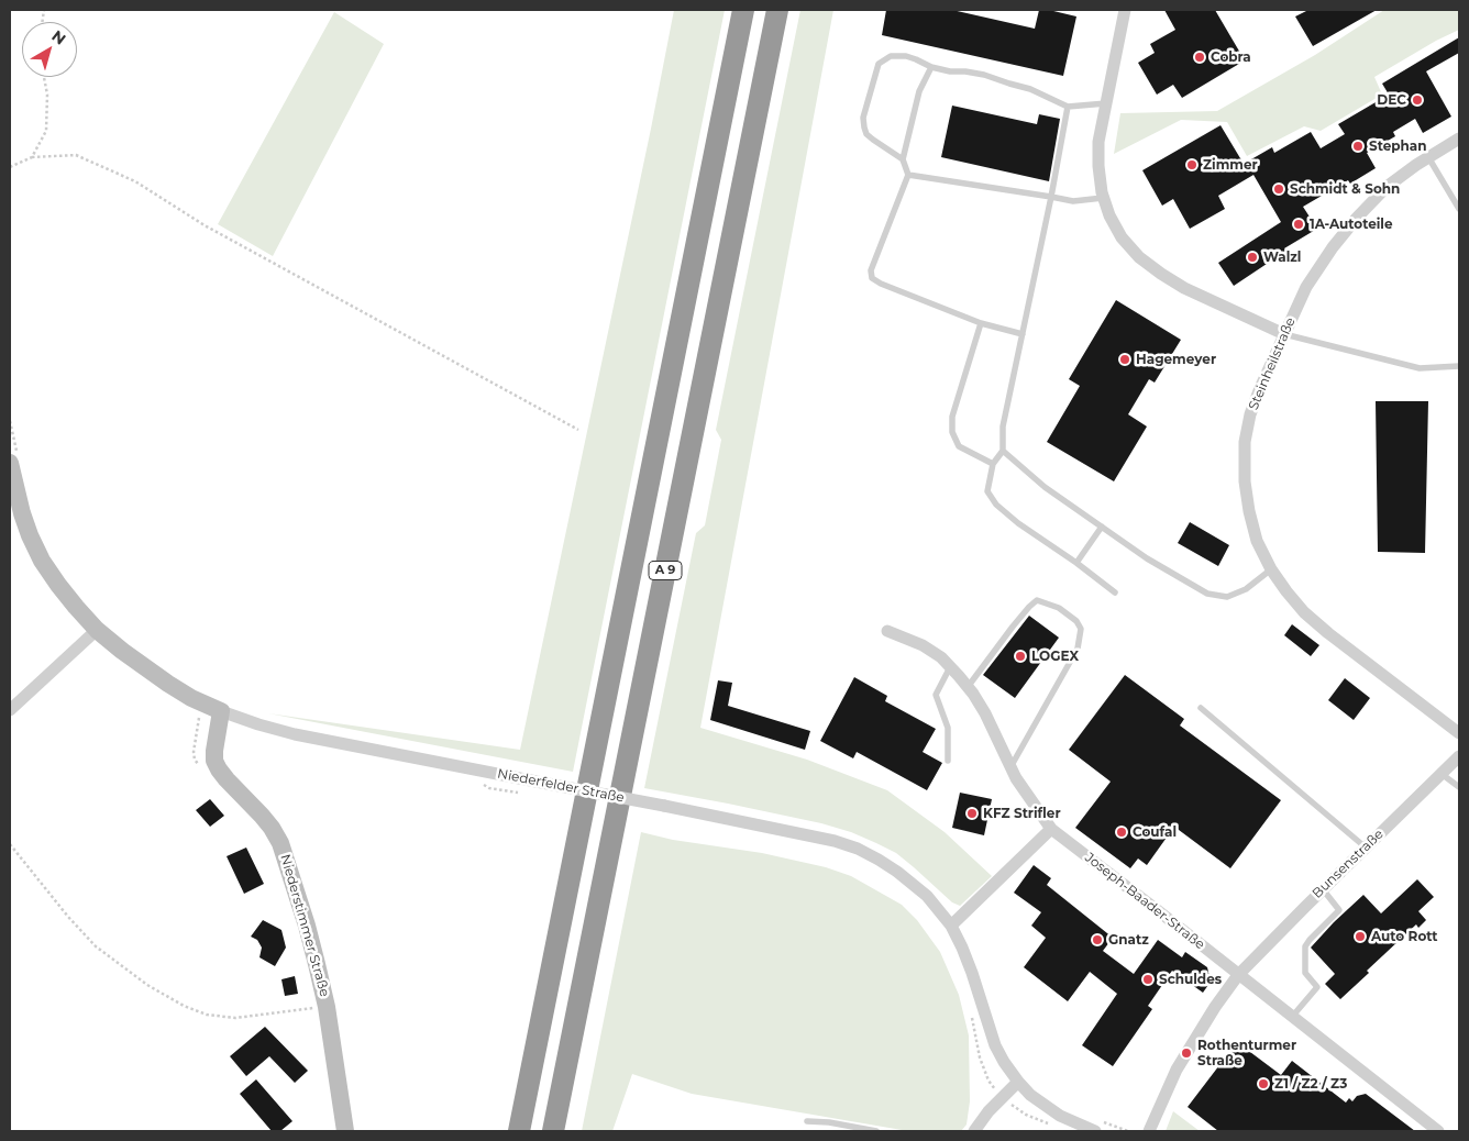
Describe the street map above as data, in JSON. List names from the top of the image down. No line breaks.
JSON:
{"streets":{"highway":["A 9"],"street":["Steinheilstraße","Niederfelder Straße","Bunsenstraße","Joseph-Baader-Straße","Niederstimmer Straße"]},"crossings":[["Niederfelder Straße","Niederstimmer Straße"],["Bunsenstraße","Joseph-Baader-Straße"]],"places":["Cobra","DEC","Stephan","Zimmer","Schmidt & Sohn","1A-Autoteile","Walzl","Hagemeyer","LOGEX","KFZ Strifler","Coufal","Auto Rott","Gnatz","Schuldes","Rothenturmer Straße","Z1 / Z2 / Z3"],"north":"top right"}
